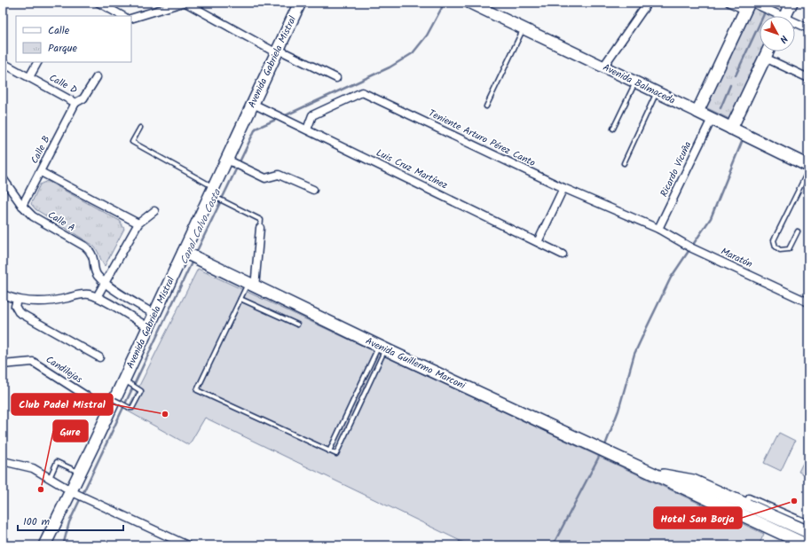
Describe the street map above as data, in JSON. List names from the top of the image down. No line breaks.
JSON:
{"streets":{"main road":["Avenida Gabriela Mistral","Avenida Balmaceda","Avenida Guillermo Marconi"],"street":["Calle D","Teniente Arturo Pérez Canto","Calle B","Luis Cruz Martínez","Ricardo Vicuña","Calle A","Maratón","Candilejas"]},"crossings":[["Avenida Gabriela Mistral","Luis Cruz Martínez"],["Avenida Gabriela Mistral","Calle A"],["Avenida Gabriela Mistral","Avenida Guillermo Marconi"],["Avenida Gabriela Mistral","Candilejas"],["Calle D","Calle B"],["Avenida Balmaceda","Ricardo Vicuña"],["Teniente Arturo Pérez Canto","Luis Cruz Martínez"],["Teniente Arturo Pérez Canto","Ricardo Vicuña"],["Teniente Arturo Pérez Canto","Maratón"],["Calle B","Calle A"],["Ricardo Vicuña","Maratón"]],"water":["Canal Calvo Costa"],"places":["Club Padel Mistral","Gure","Hotel San Borja"],"legend":["Calle","Parque"],"scale_bar":"100 m","north":"bottom right"}
